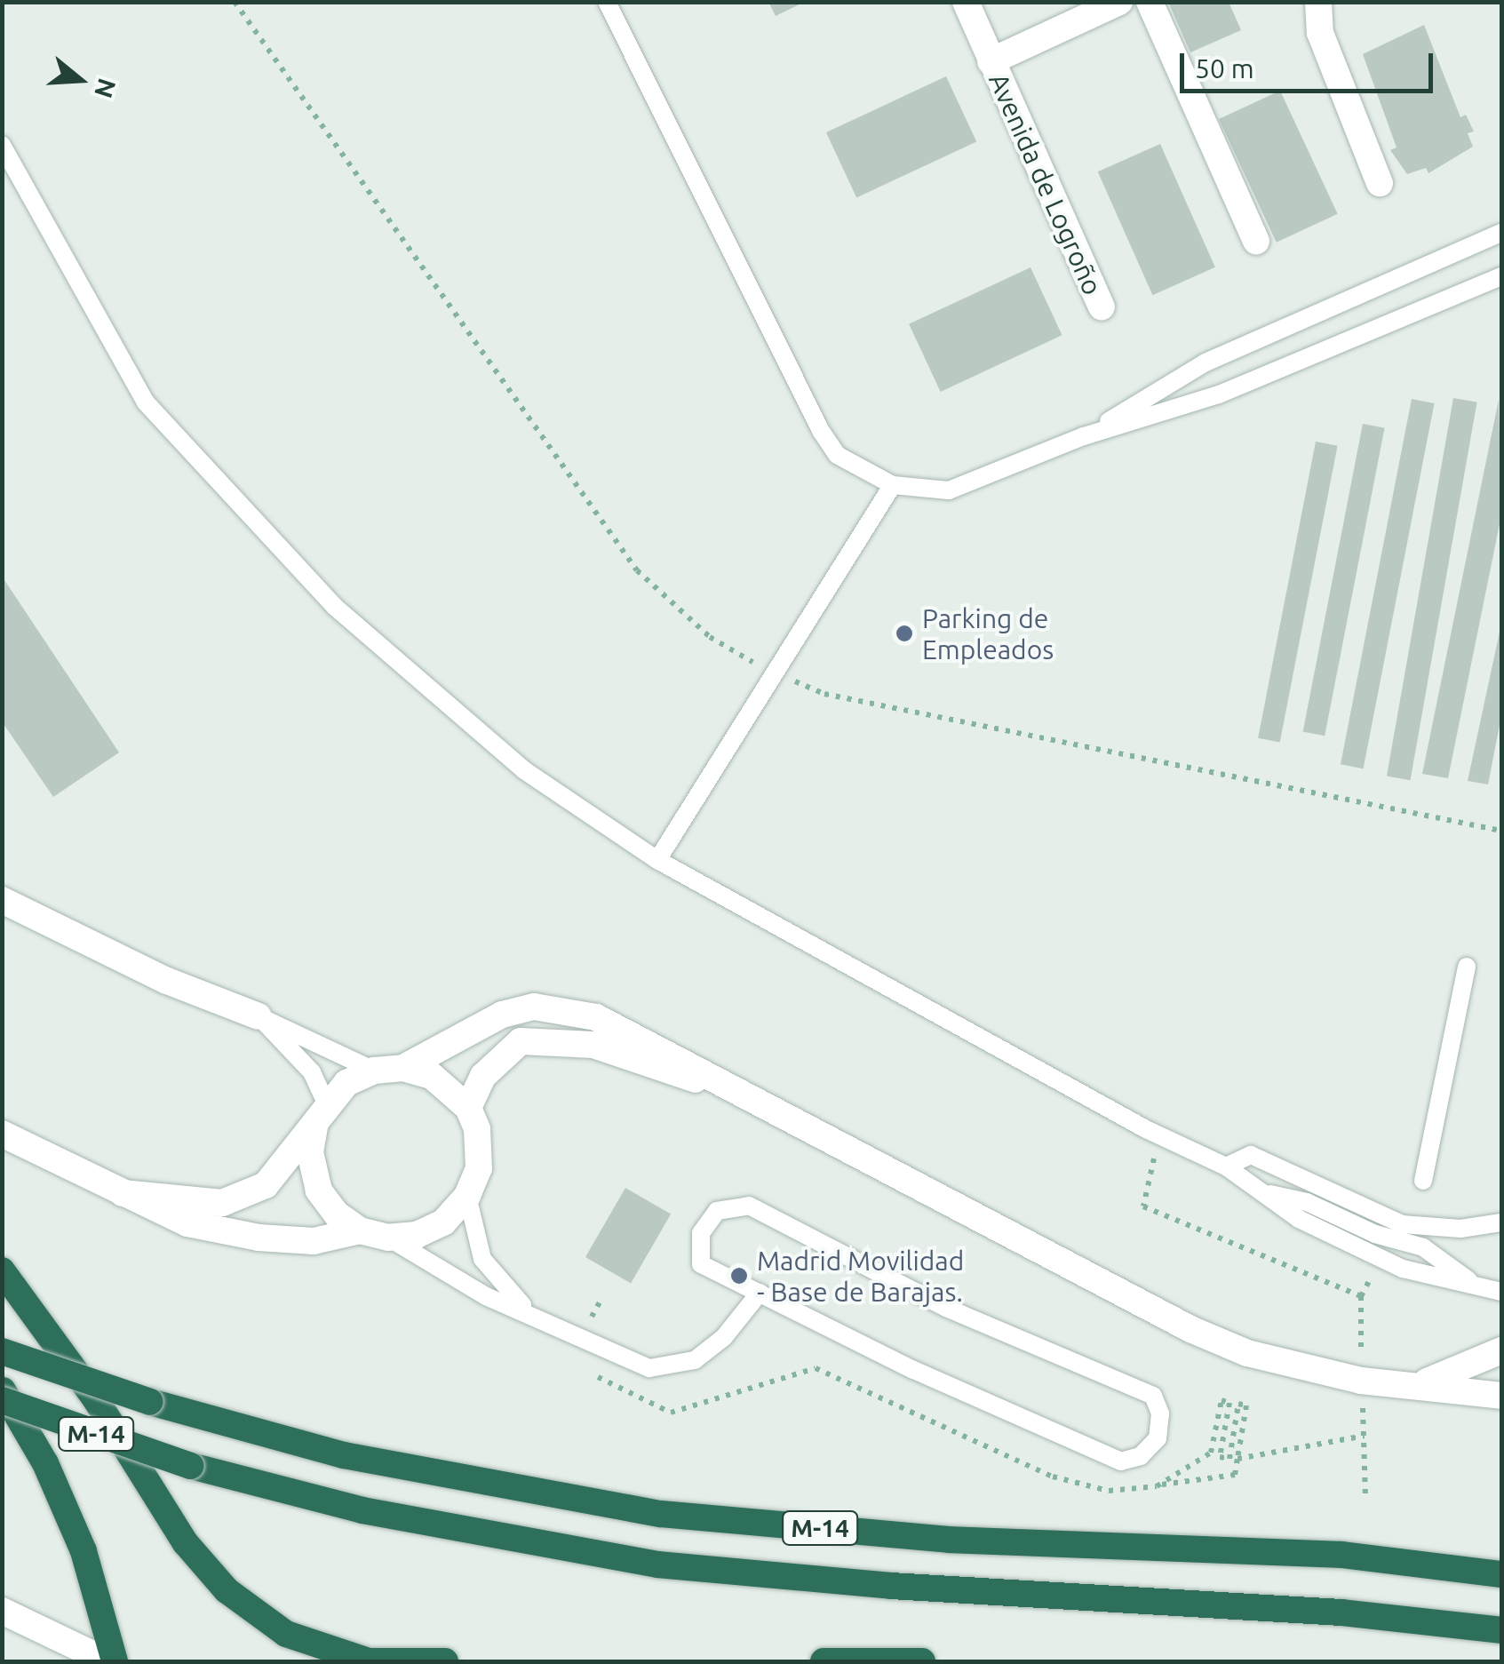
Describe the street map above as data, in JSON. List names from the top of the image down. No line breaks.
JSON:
{"streets":{"highway":["M-14"],"street":["Avenida de Logroño"]},"places":["Parking de Empleados","Madrid Movilidad - Base de Barajas."],"scale_bar":"50 m","north":"right"}
